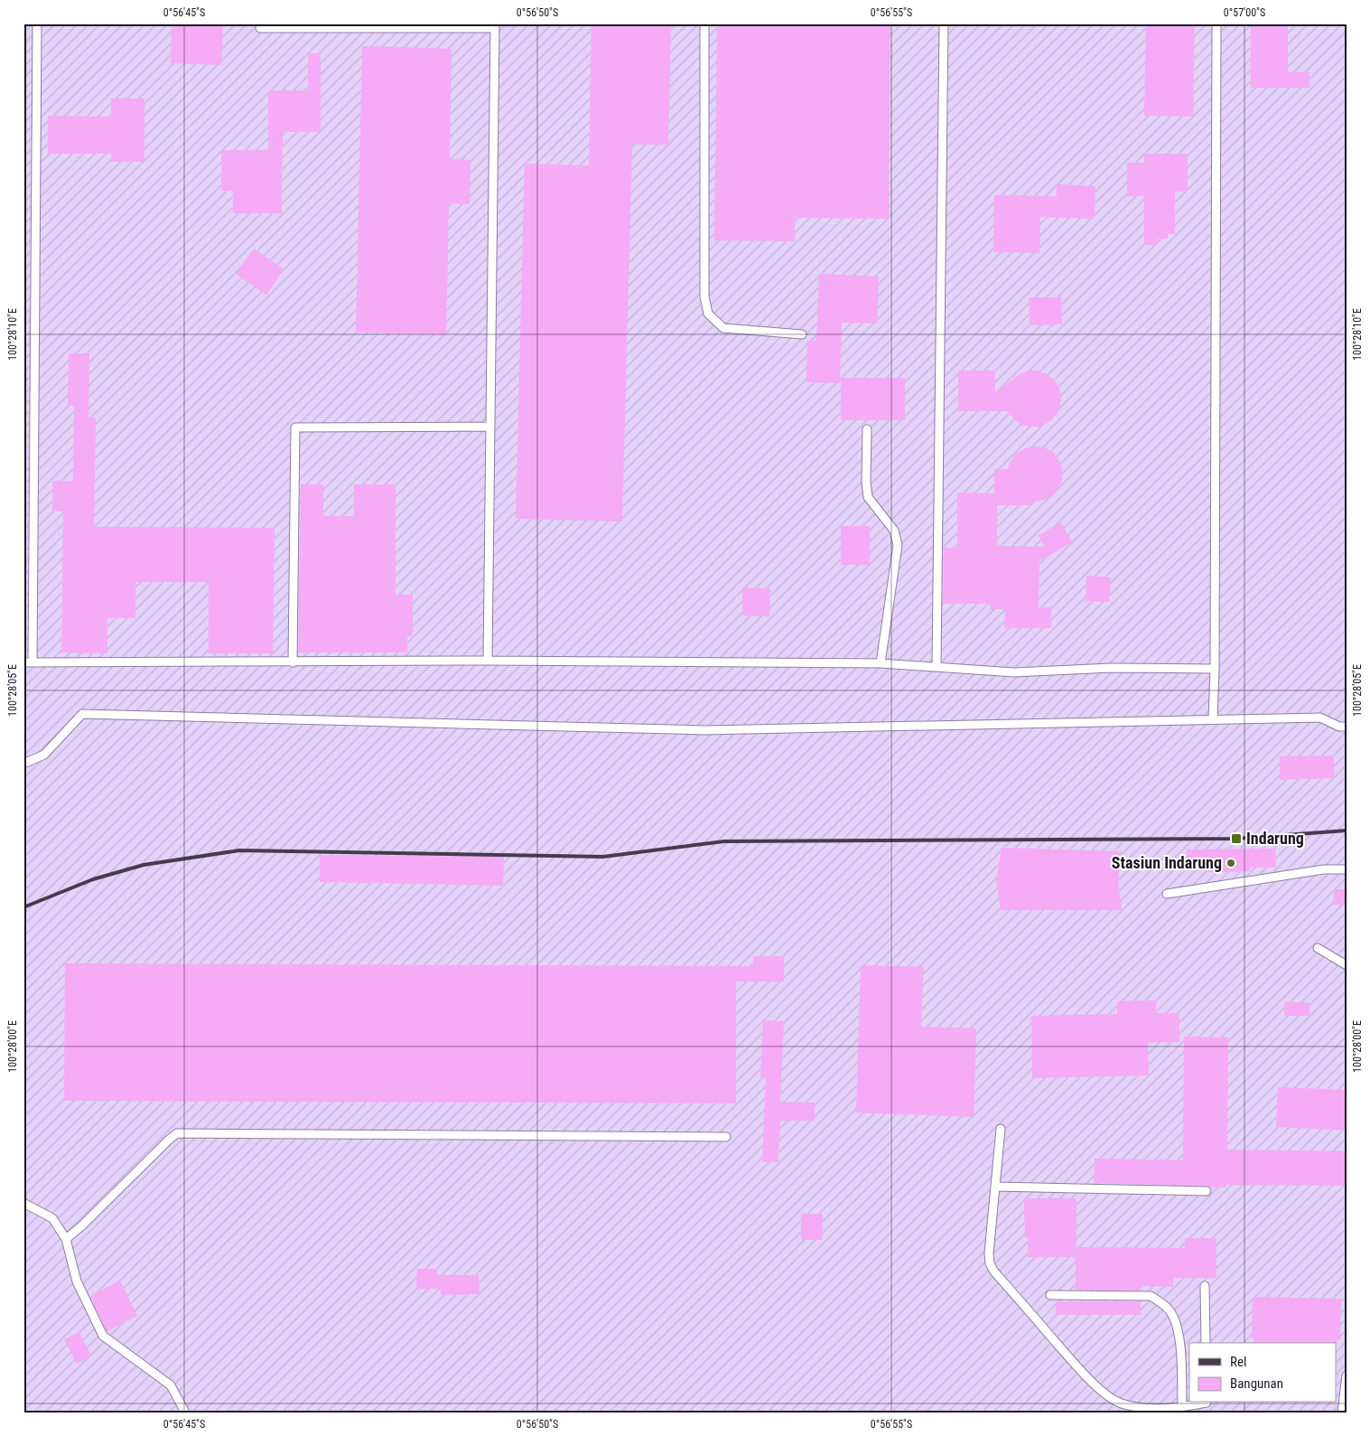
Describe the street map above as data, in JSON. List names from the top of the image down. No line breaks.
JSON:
{"places":{"transit":["Indarung"],"other":["Stasiun Indarung"]},"legend":["Rel","Bangunan"],"coordinates":["0°56'45\"S","0°56'50\"S","0°56'55\"S","0°57'00\"S","100°28'10\"E","100°28'05\"E","100°28'00\"E"]}
